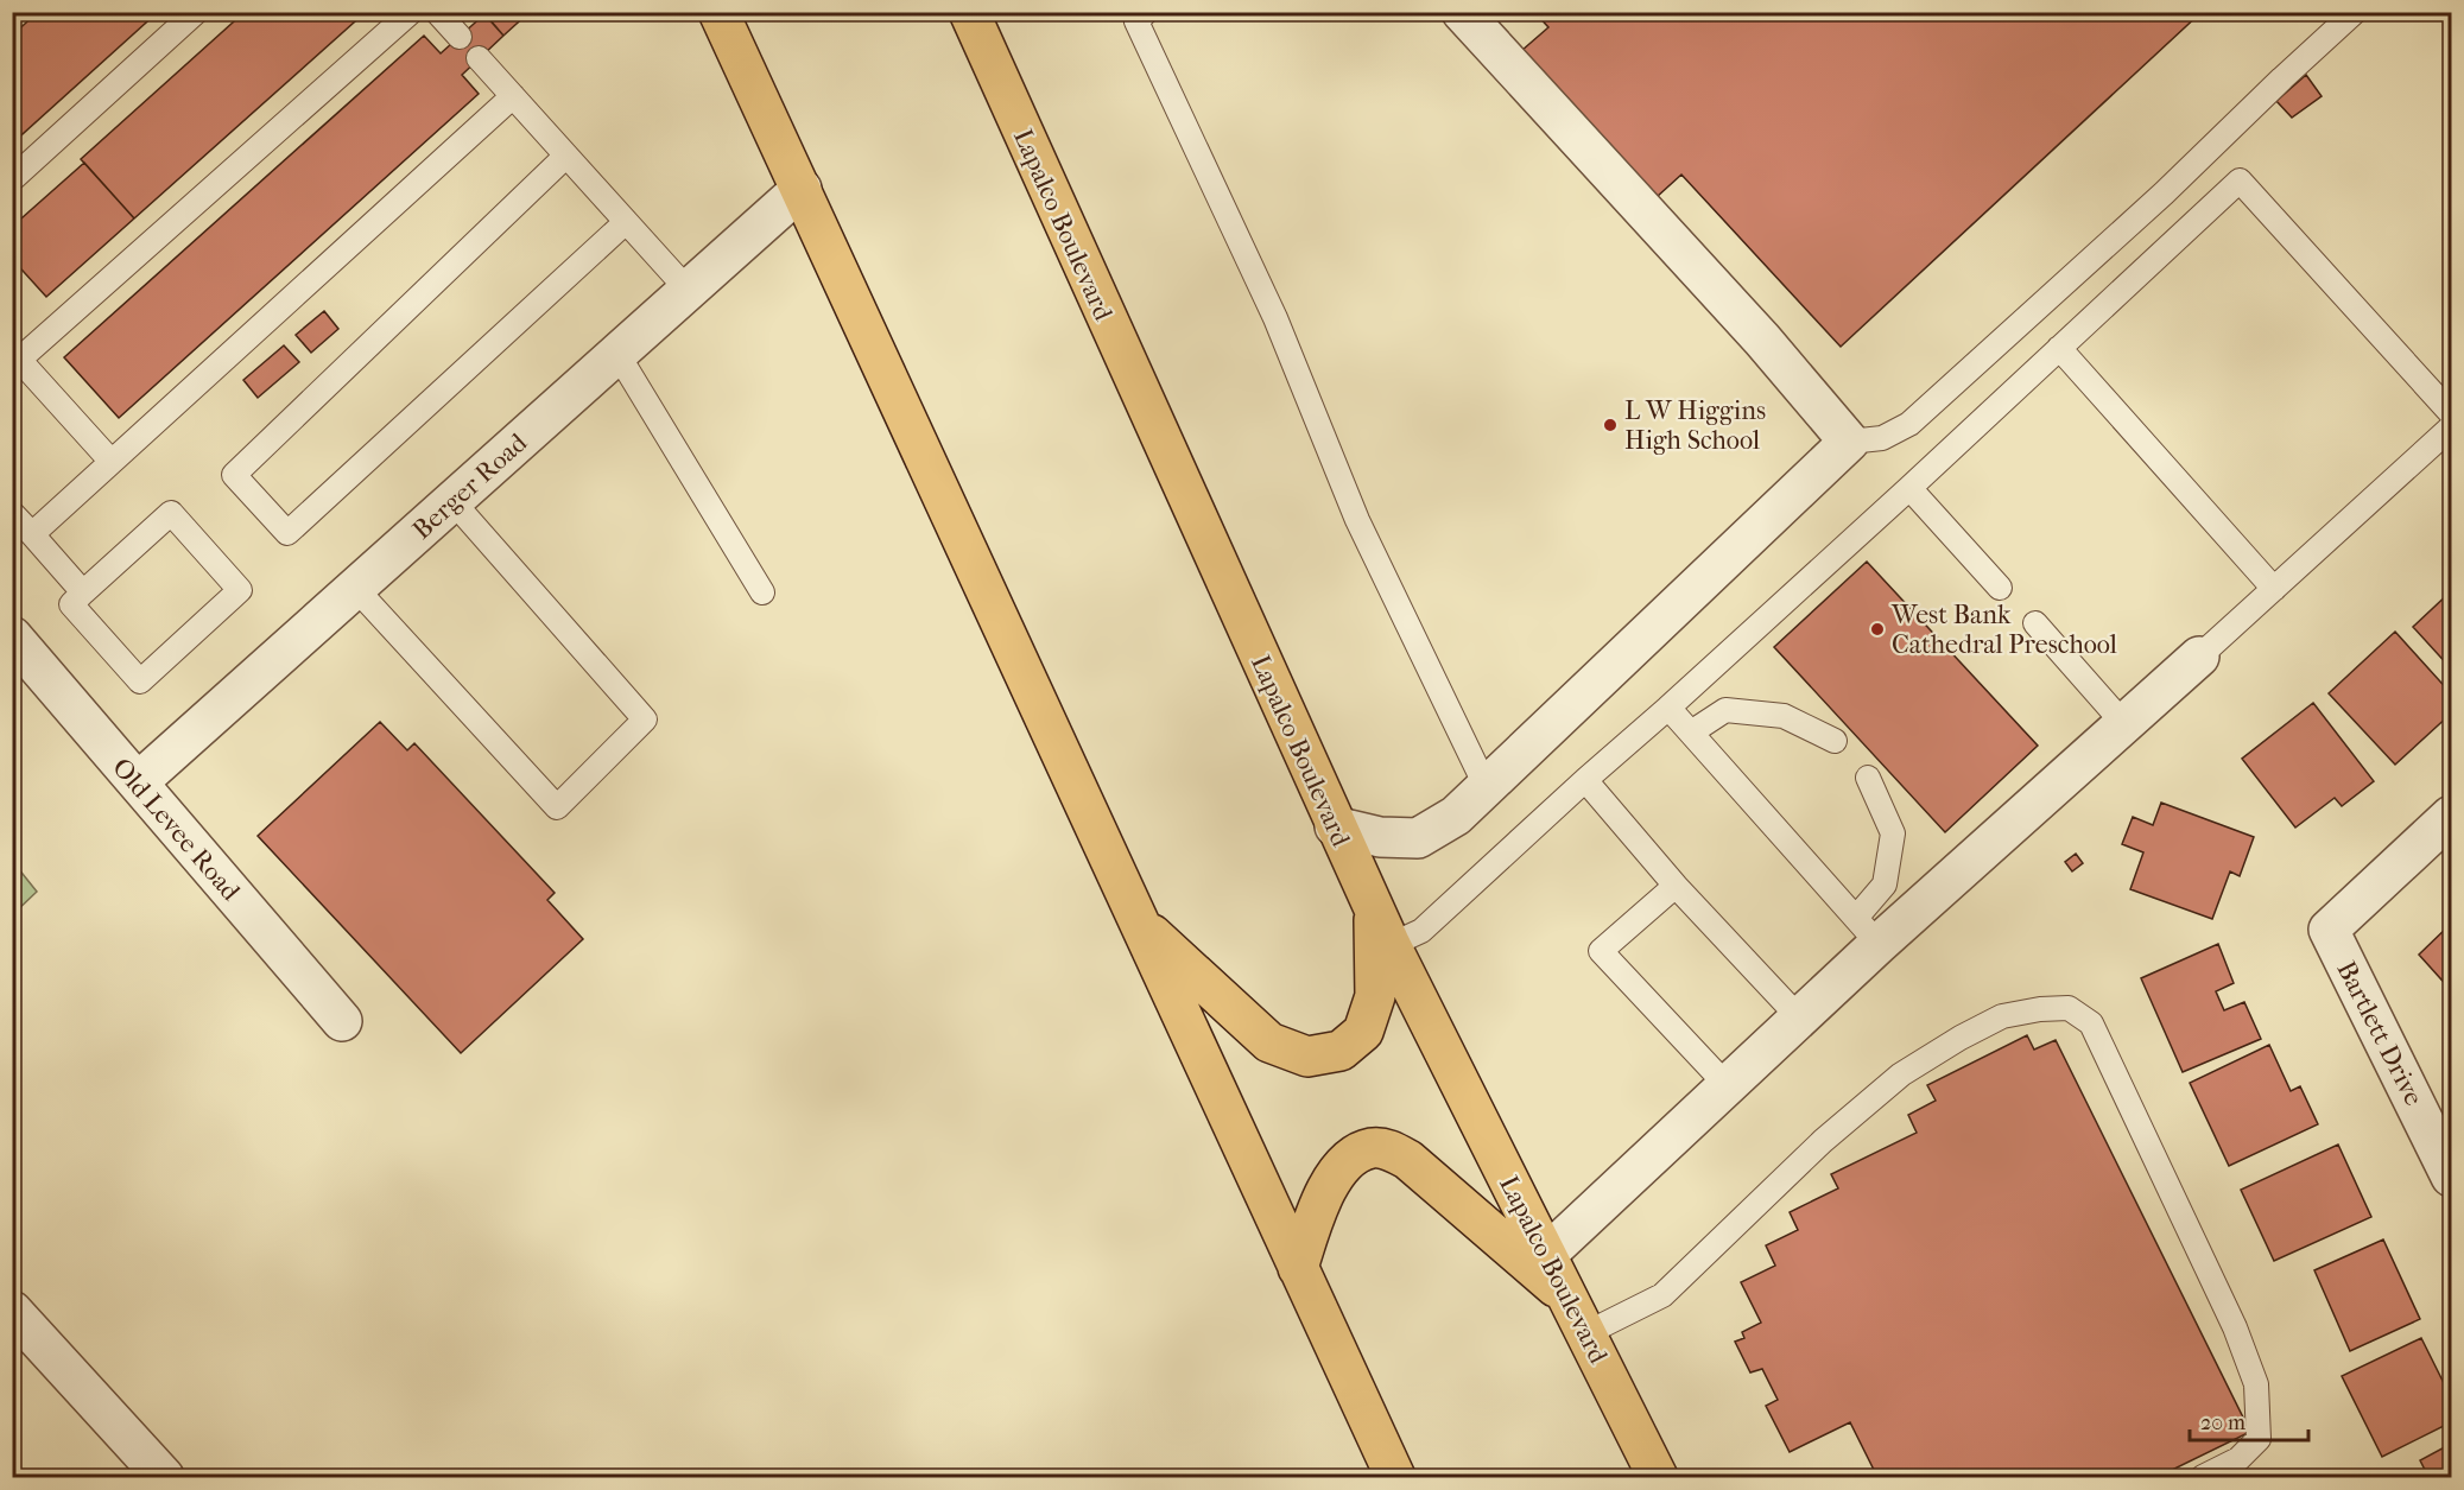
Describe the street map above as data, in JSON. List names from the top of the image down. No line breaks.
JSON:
{"streets":{"main road":["Lapalco Boulevard"],"street":["Berger Road","Old Levee Road","Bartlett Drive"]},"crossings":[["Berger Road","Old Levee Road"]],"places":["L W Higgins High School","West Bank Cathedral Preschool"],"scale_bar":"20 m"}
